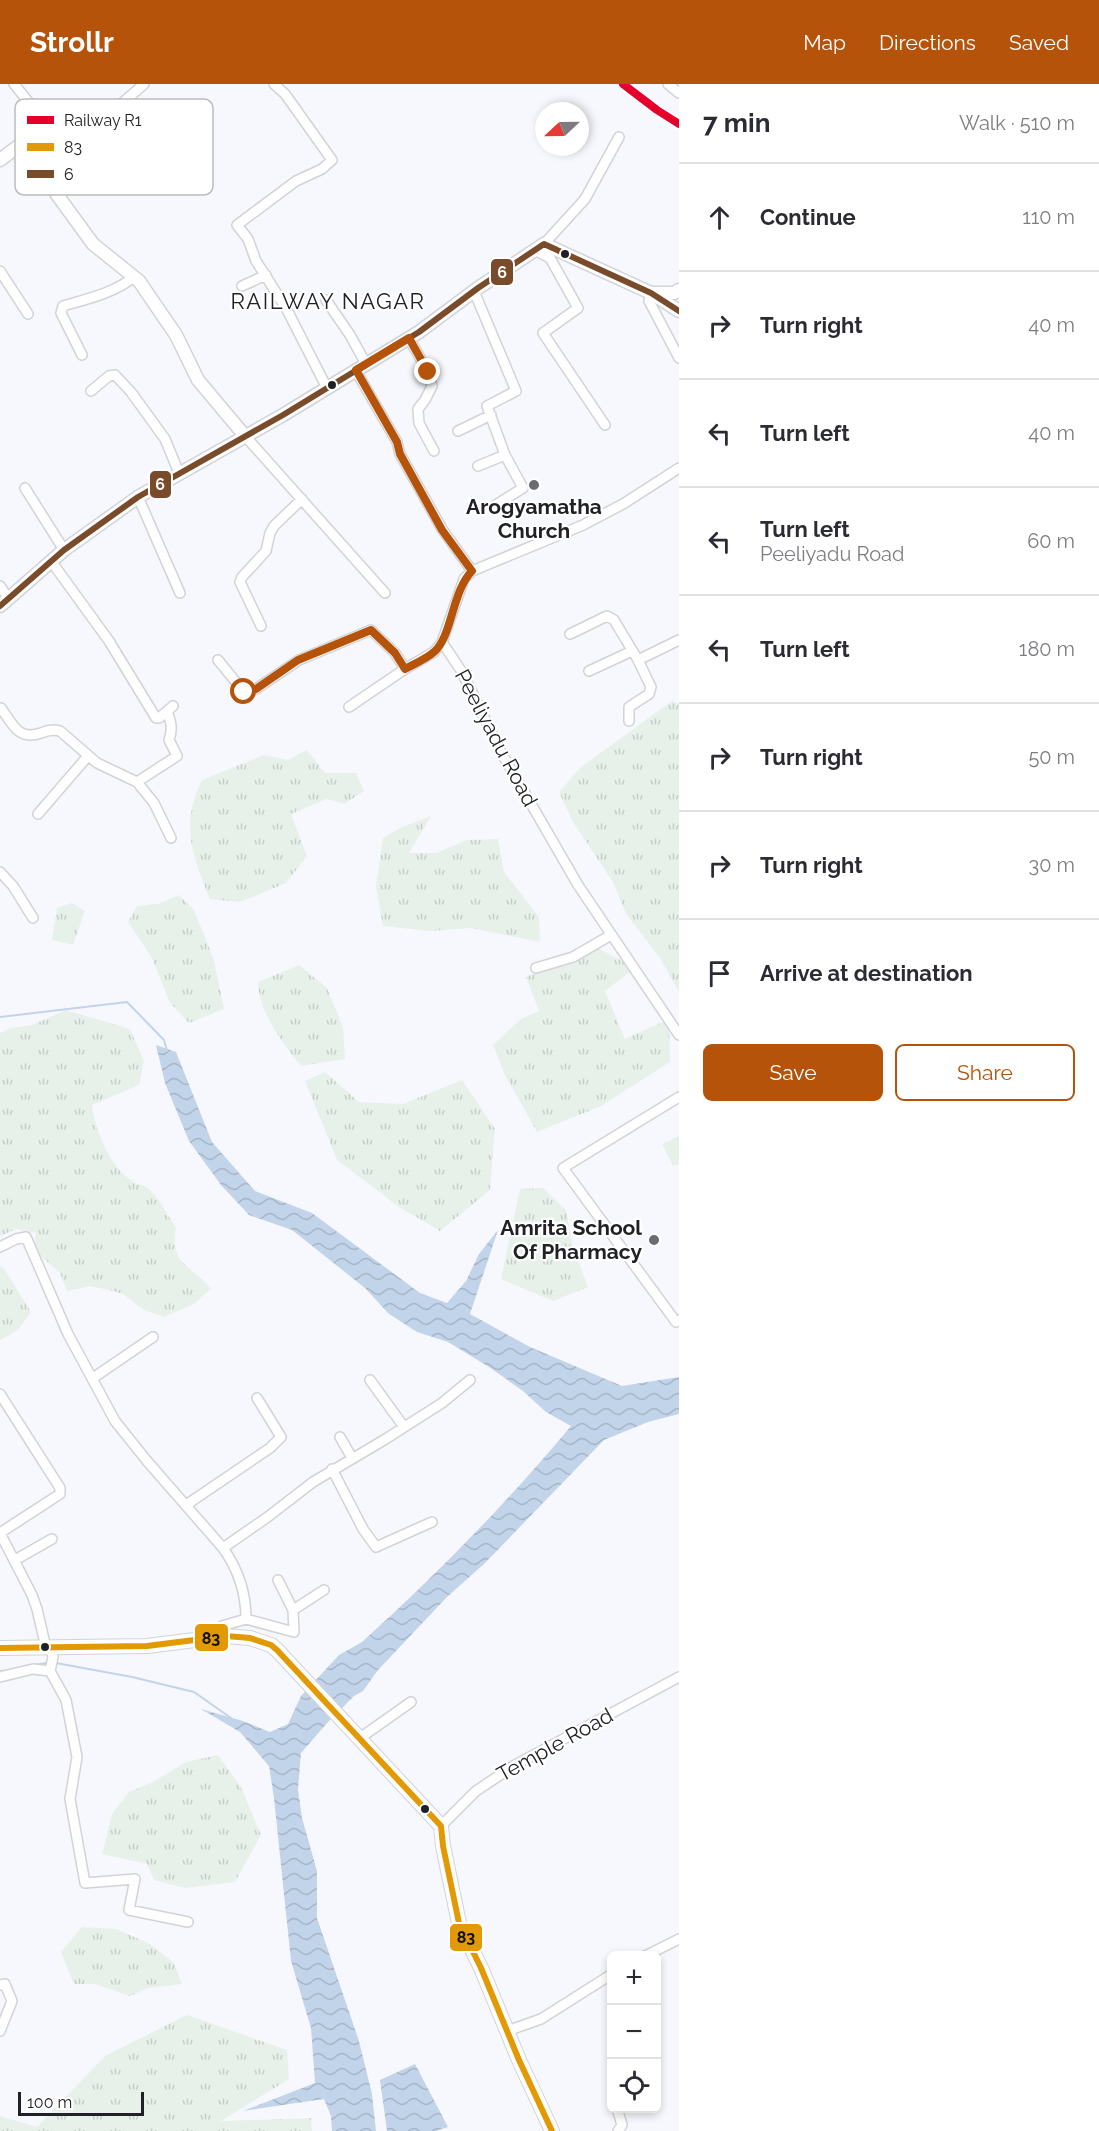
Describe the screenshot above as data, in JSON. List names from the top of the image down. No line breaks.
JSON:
{"streets":{"street":["Peeliyadu Road","Temple Road"]},"districts":["RAILWAY NAGAR"],"places":["Arogyamatha Church","Amrita School Of Pharmacy"],"lines":["rail line R1","transit line 6","transit line 83"],"legend":["Railway R1","83","6"],"scale_bar":"100 m","north":"left","page":{"header":"Strollr","nav":["Map","Directions","Saved"],"heading":["7 min","Walk · 510 m"],"list":[["Continue","110 m"],["Turn right","40 m"],["Turn left","40 m"],["Turn left","Peeliyadu Road","60 m"],["Turn left","180 m"],["Turn right","50 m"],["Turn right","30 m"],"Arrive at destination"],"buttons":["Save","Share"],"map_buttons":["+","−"],"scale":"100 m"}}
